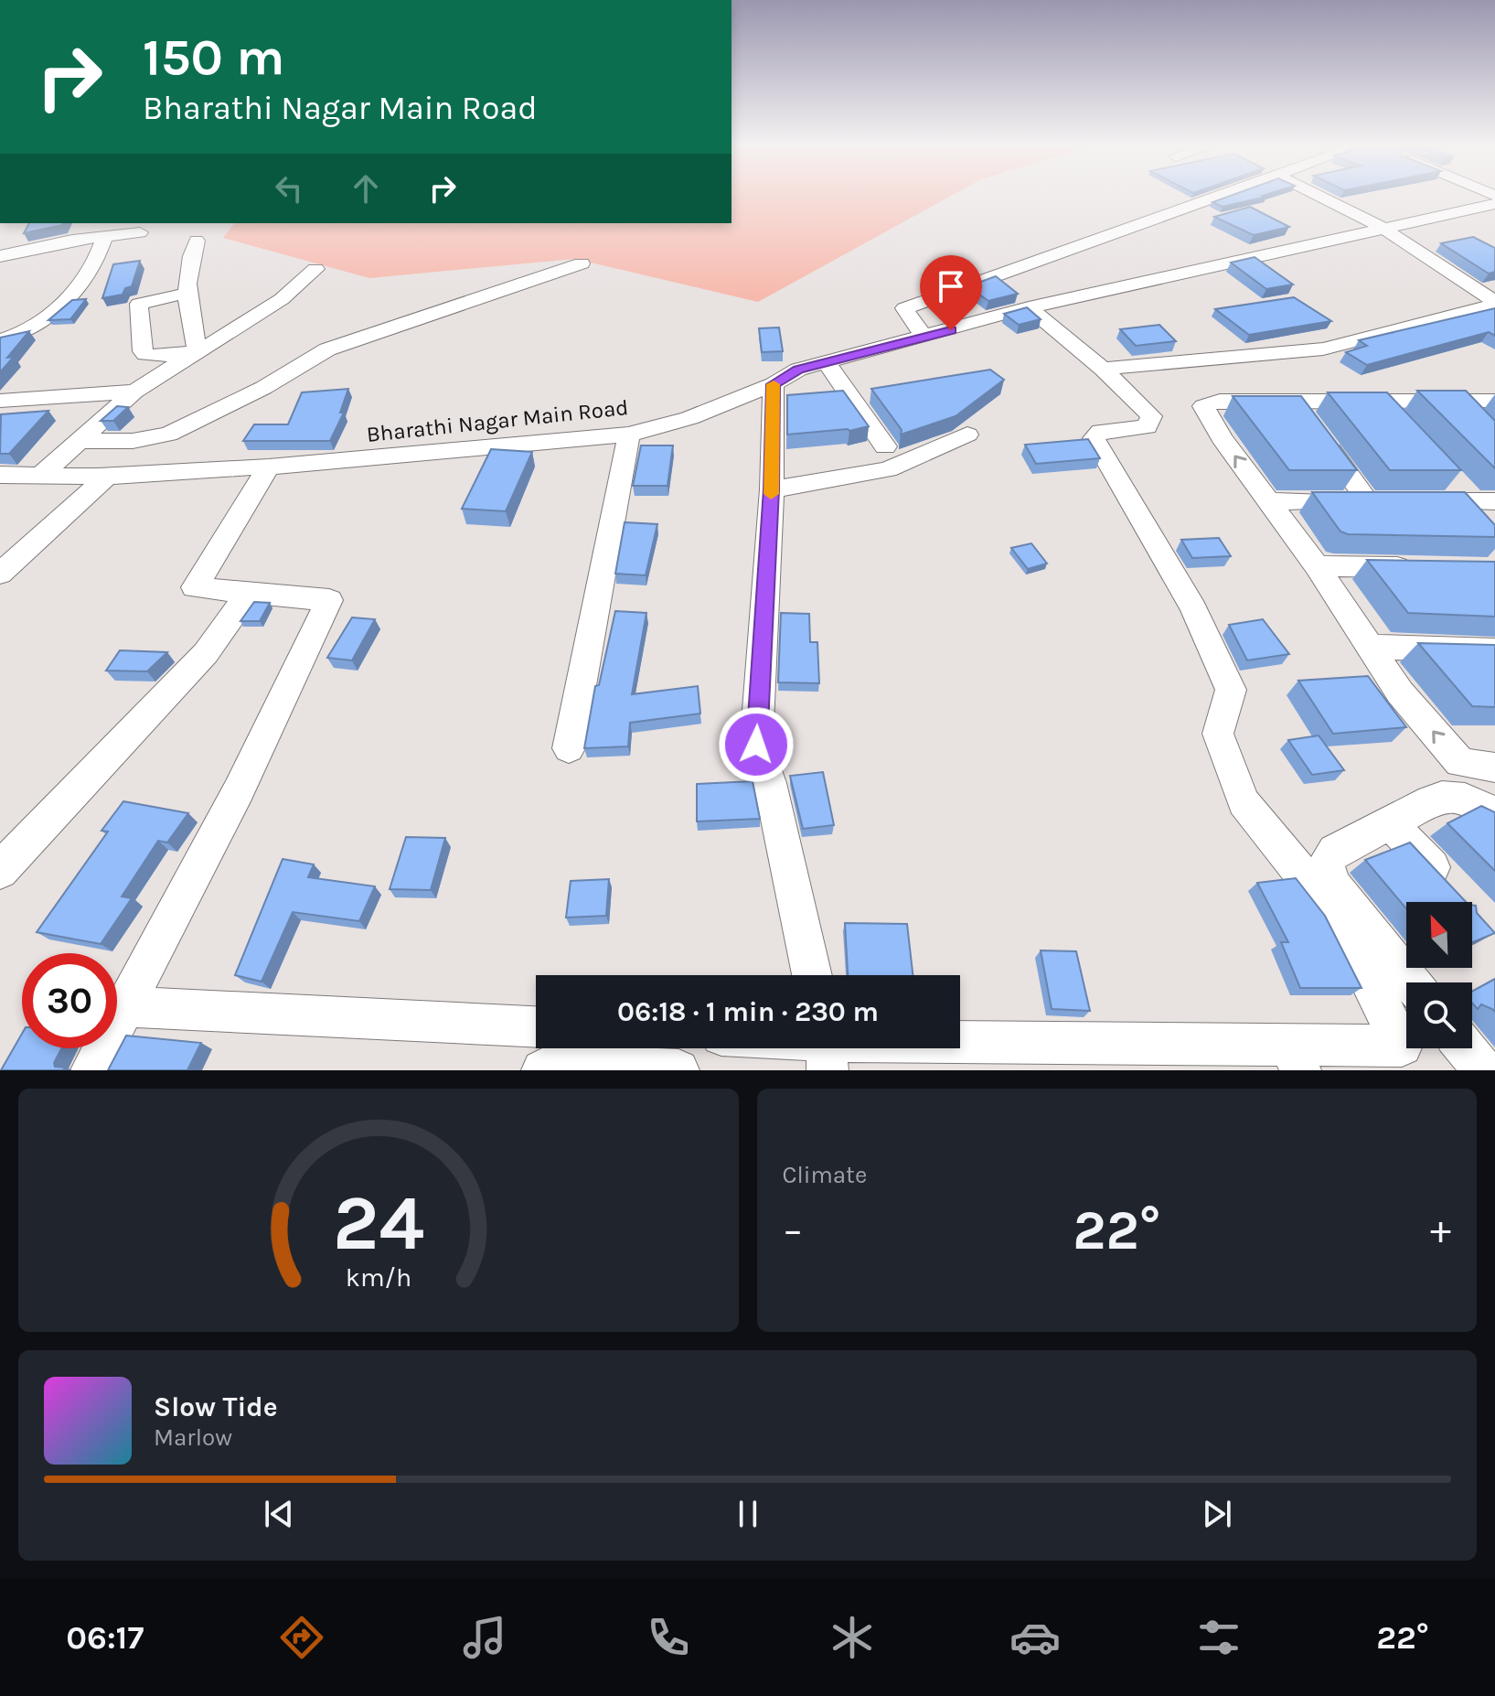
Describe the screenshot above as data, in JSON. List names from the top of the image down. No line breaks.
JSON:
{"streets":{"street":["Bharathi Nagar Main Road"]},"north":"top left","page":{"turn":["150 m","Bharathi Nagar Main Road"],"limit":"30","trip":"06:18 · 1 min · 230 m","tile":"Climate","heat":["−","22°","+"],"song":["Slow Tide","Marlow"],"tabs":["06:17","22°"],"gauge":["24","km/h"]}}
